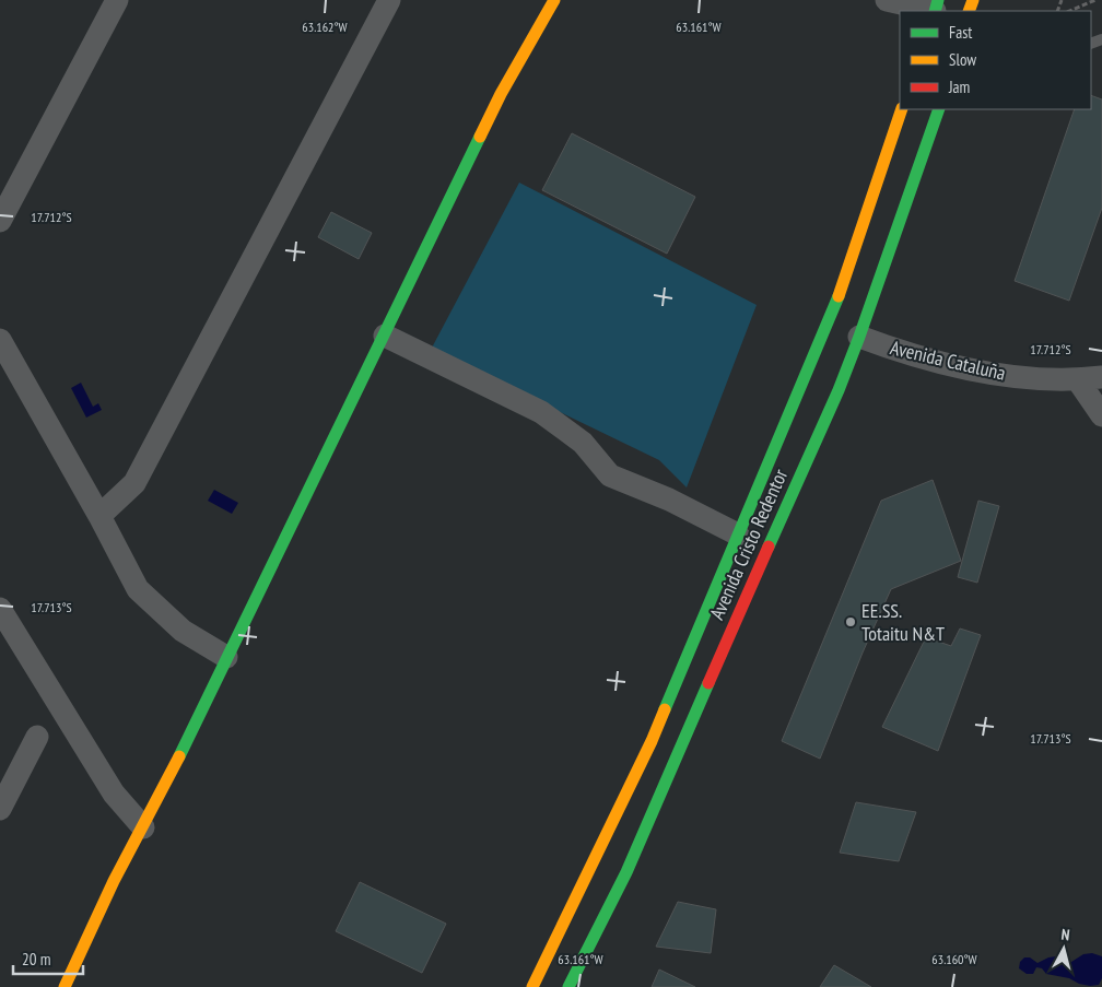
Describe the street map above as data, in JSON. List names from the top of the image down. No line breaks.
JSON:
{"streets":{"main road":["Avenida Cristo Redentor"],"street":["Avenida Cataluña"]},"crossings":[["Avenida Cataluña","Avenida Cristo Redentor"]],"places":["EE.SS. Totaitu N&T"],"legend":["Fast","Slow","Jam"],"scale_bar":"20 m","north":"top","coordinates":["63.162°W","63.161°W","17.712°S","17.713°S","63.160°W"]}
